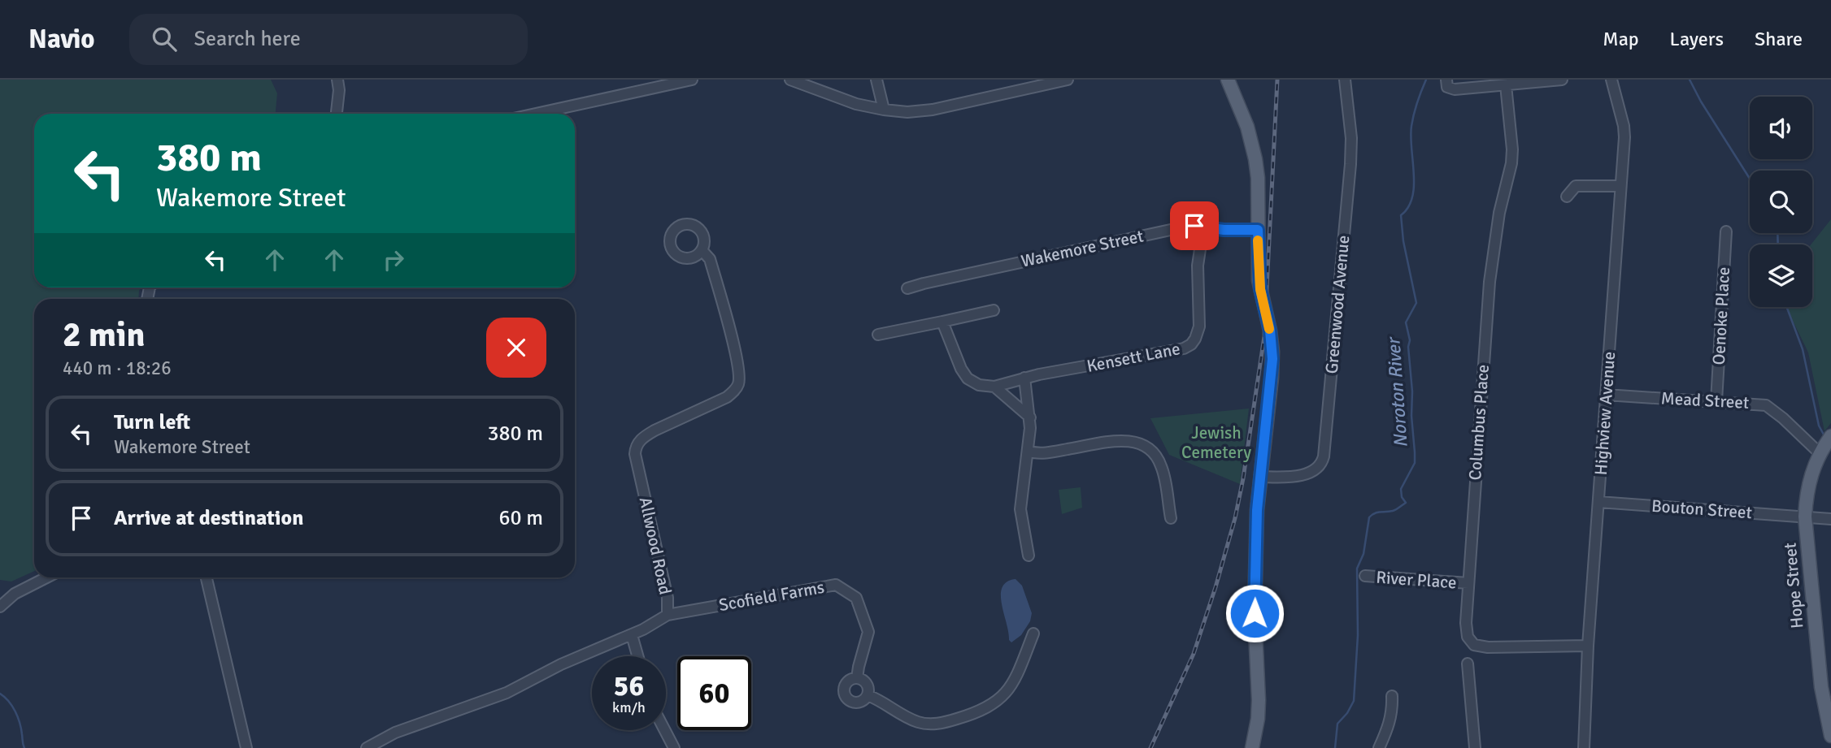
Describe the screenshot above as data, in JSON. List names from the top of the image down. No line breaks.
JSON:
{"streets":{"main road":["Hope Street"],"street":["Wakemore Street","Greenwood Avenue","Oenoke Place","Kensett Lane","Mead Street","Highview Avenue","Columbus Place","Bouton Street","Allwood Road","River Place","Scofield Farms"]},"crossings":[["Wakemore Street","Kensett Lane"],["Oenoke Place","Mead Street"],["Mead Street","Highview Avenue"],["Mead Street","Hope Street"],["Highview Avenue","Columbus Place"],["Highview Avenue","Bouton Street"],["Columbus Place","River Place"],["Bouton Street","Hope Street"],["Allwood Road","Scofield Farms"]],"water":["Noroton River"],"parks":["Jewish Cemetery"],"page":{"header":"Navio","search":"Search here","nav":["Map","Layers","Share"],"turn":["380 m","Wakemore Street"],"heading":["2 min","440 m · 18:26"],"list":[{"name":"Turn left","note":"Wakemore Street","value":"380 m"},{"name":"Arrive at destination","value":"60 m"}],"speed":"56 km/h","limit":"60"}}
